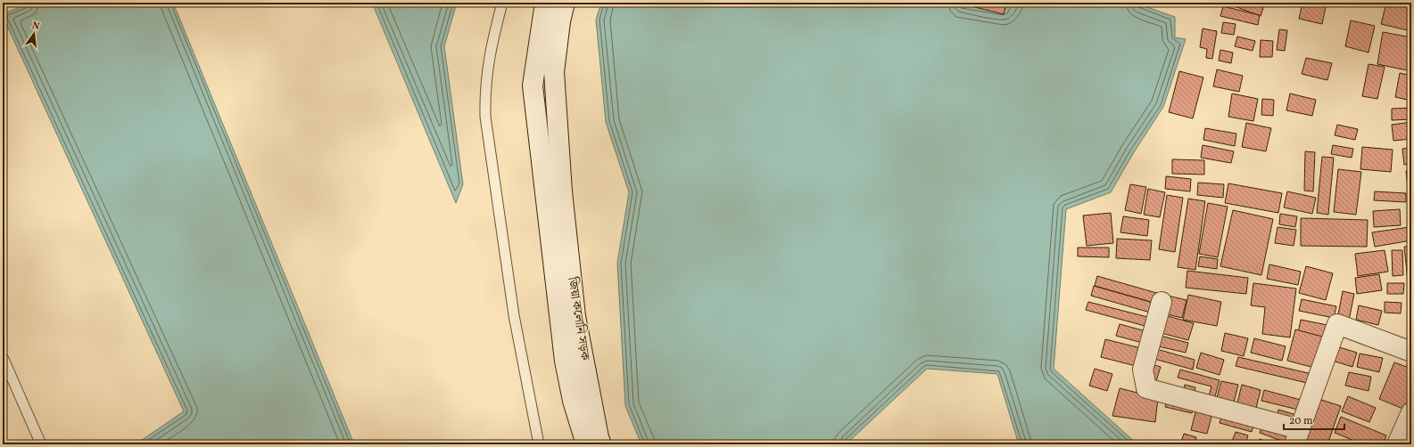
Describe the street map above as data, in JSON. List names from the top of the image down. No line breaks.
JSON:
{"streets":{"main road":["জিয়া কলোনি সড়ক"]},"scale_bar":"20 m","north":"top"}
